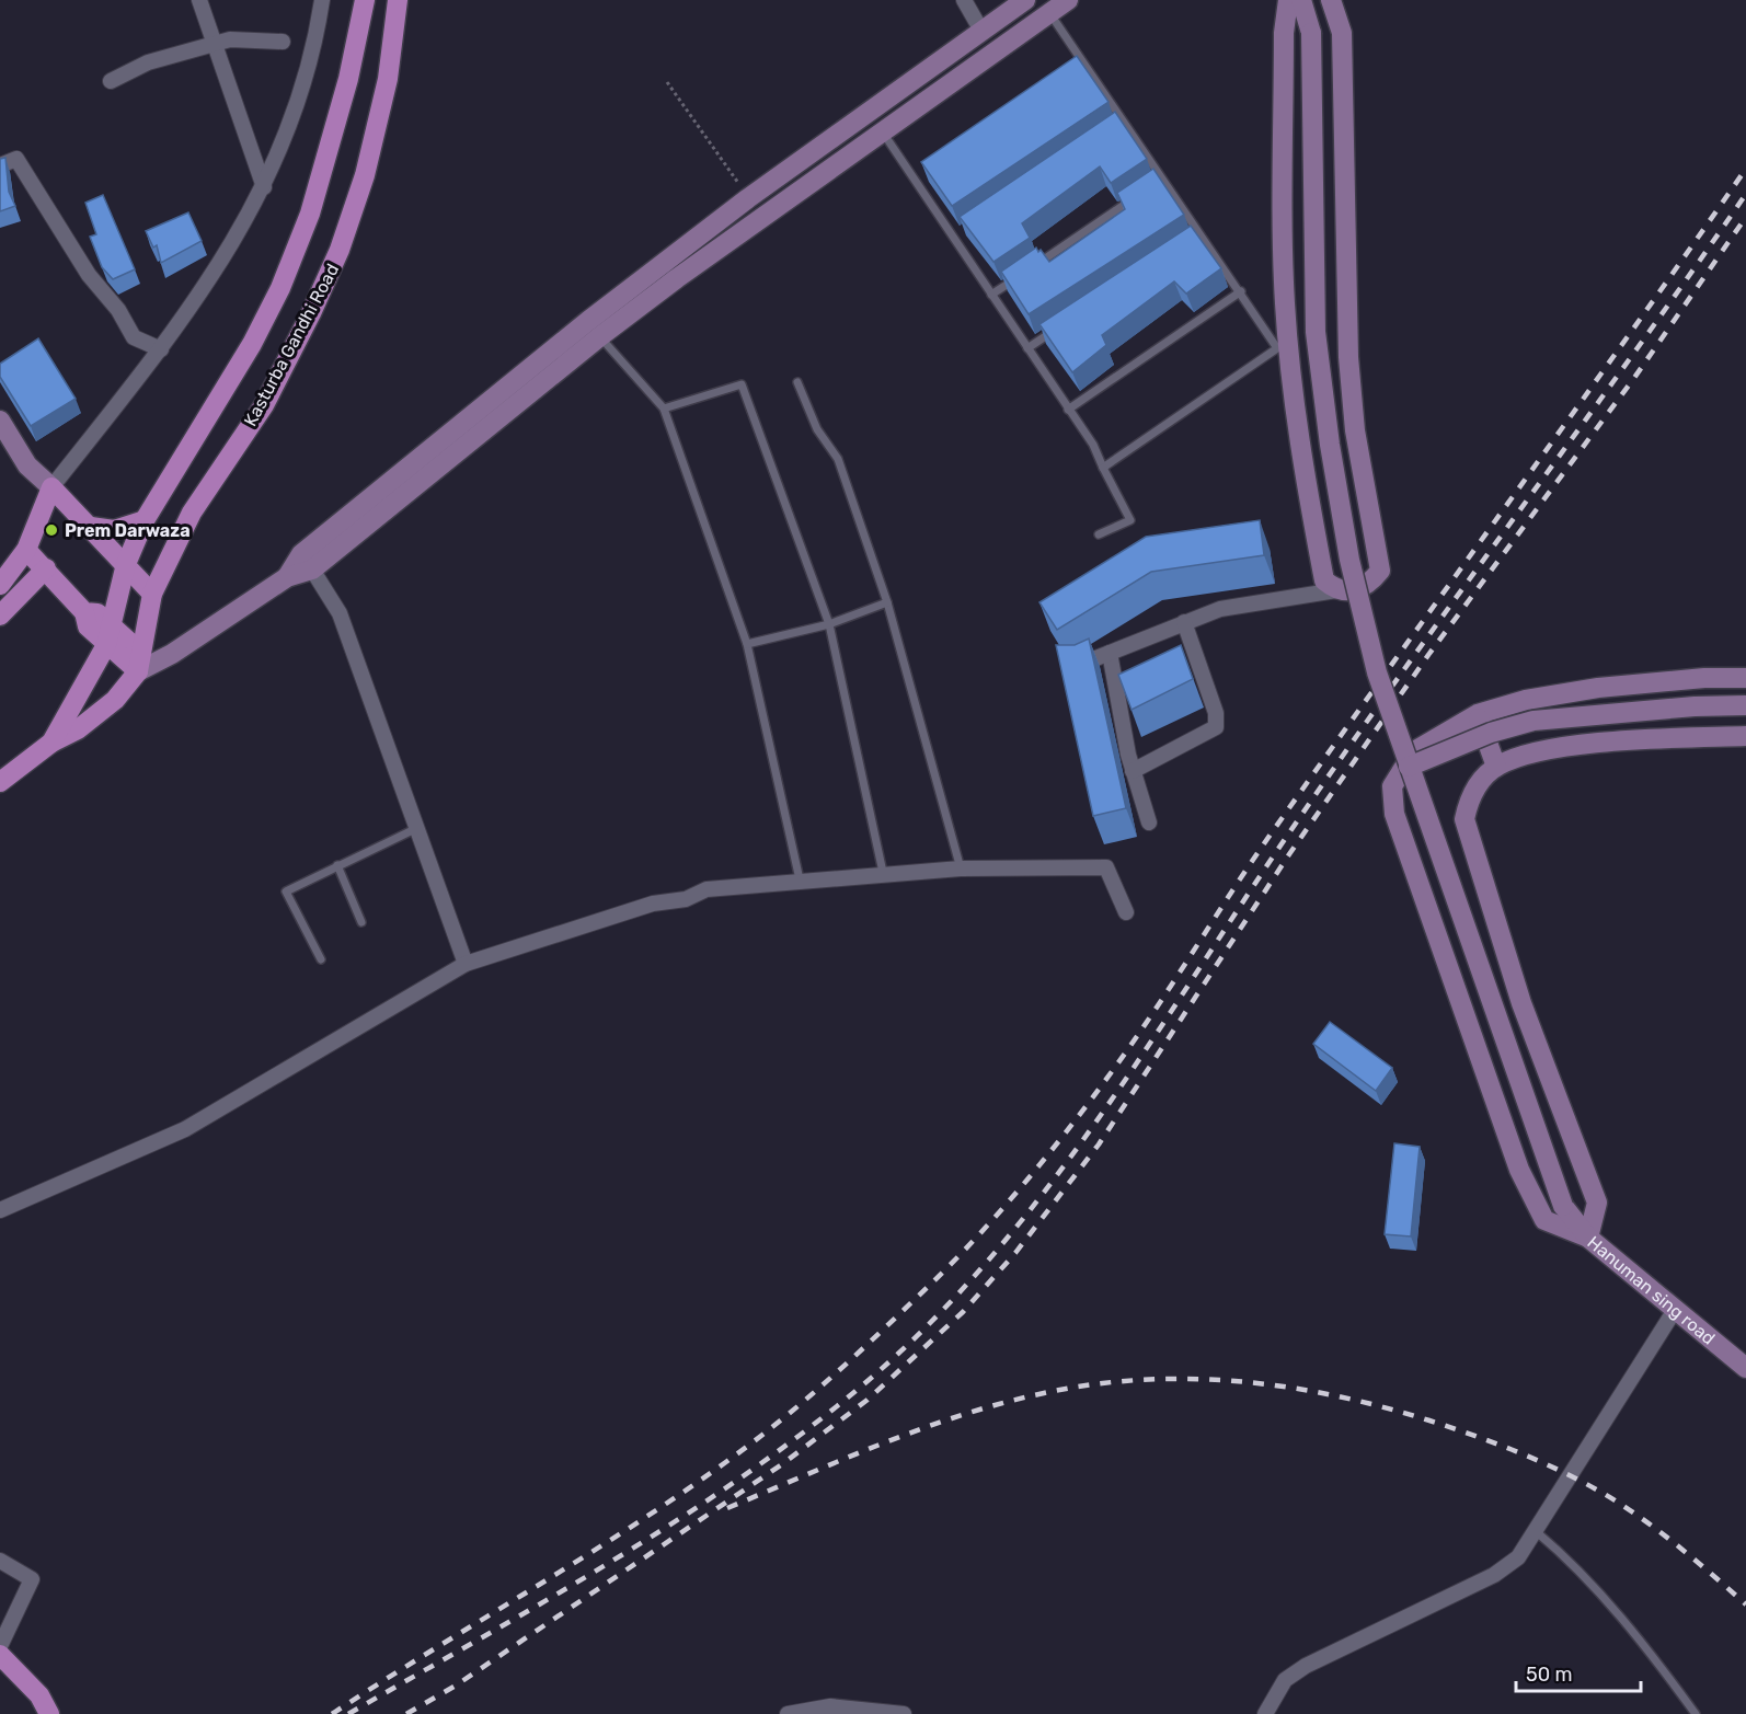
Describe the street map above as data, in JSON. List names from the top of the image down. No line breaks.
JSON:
{"streets":{"main road":["Kasturba Gandhi Road"],"street":["Hanuman sing road"]},"places":["Prem Darwaza"],"scale_bar":"50 m"}
